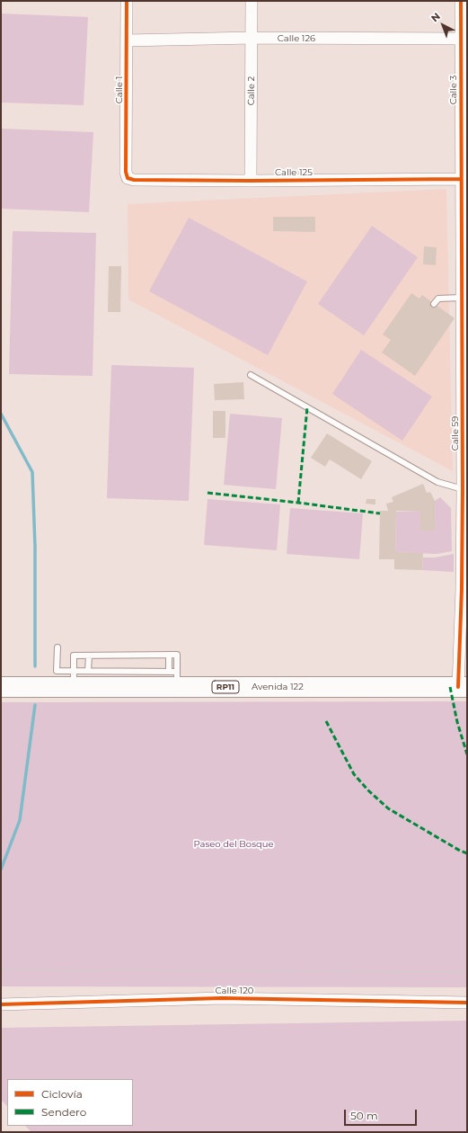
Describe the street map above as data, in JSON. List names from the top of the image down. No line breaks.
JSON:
{"streets":{"highway":["RP11","Avenida 122"],"street":["Calle 126","Calle 1","Calle 3","Calle 2","Calle 125","Calle 59","Calle 120"]},"crossings":[["Calle 126","Calle 1"],["Calle 126","Calle 3"],["Calle 126","Calle 2"],["Calle 1","Calle 125"],["Calle 3","Calle 125"],["Calle 3","Calle 59"],["Calle 2","Calle 125"],["Calle 125","Calle 59"],["Calle 59","Avenida 122"]],"parks":["Paseo del Bosque"],"legend":["Ciclovía","Sendero"],"scale_bar":"50 m","north":"top left"}
